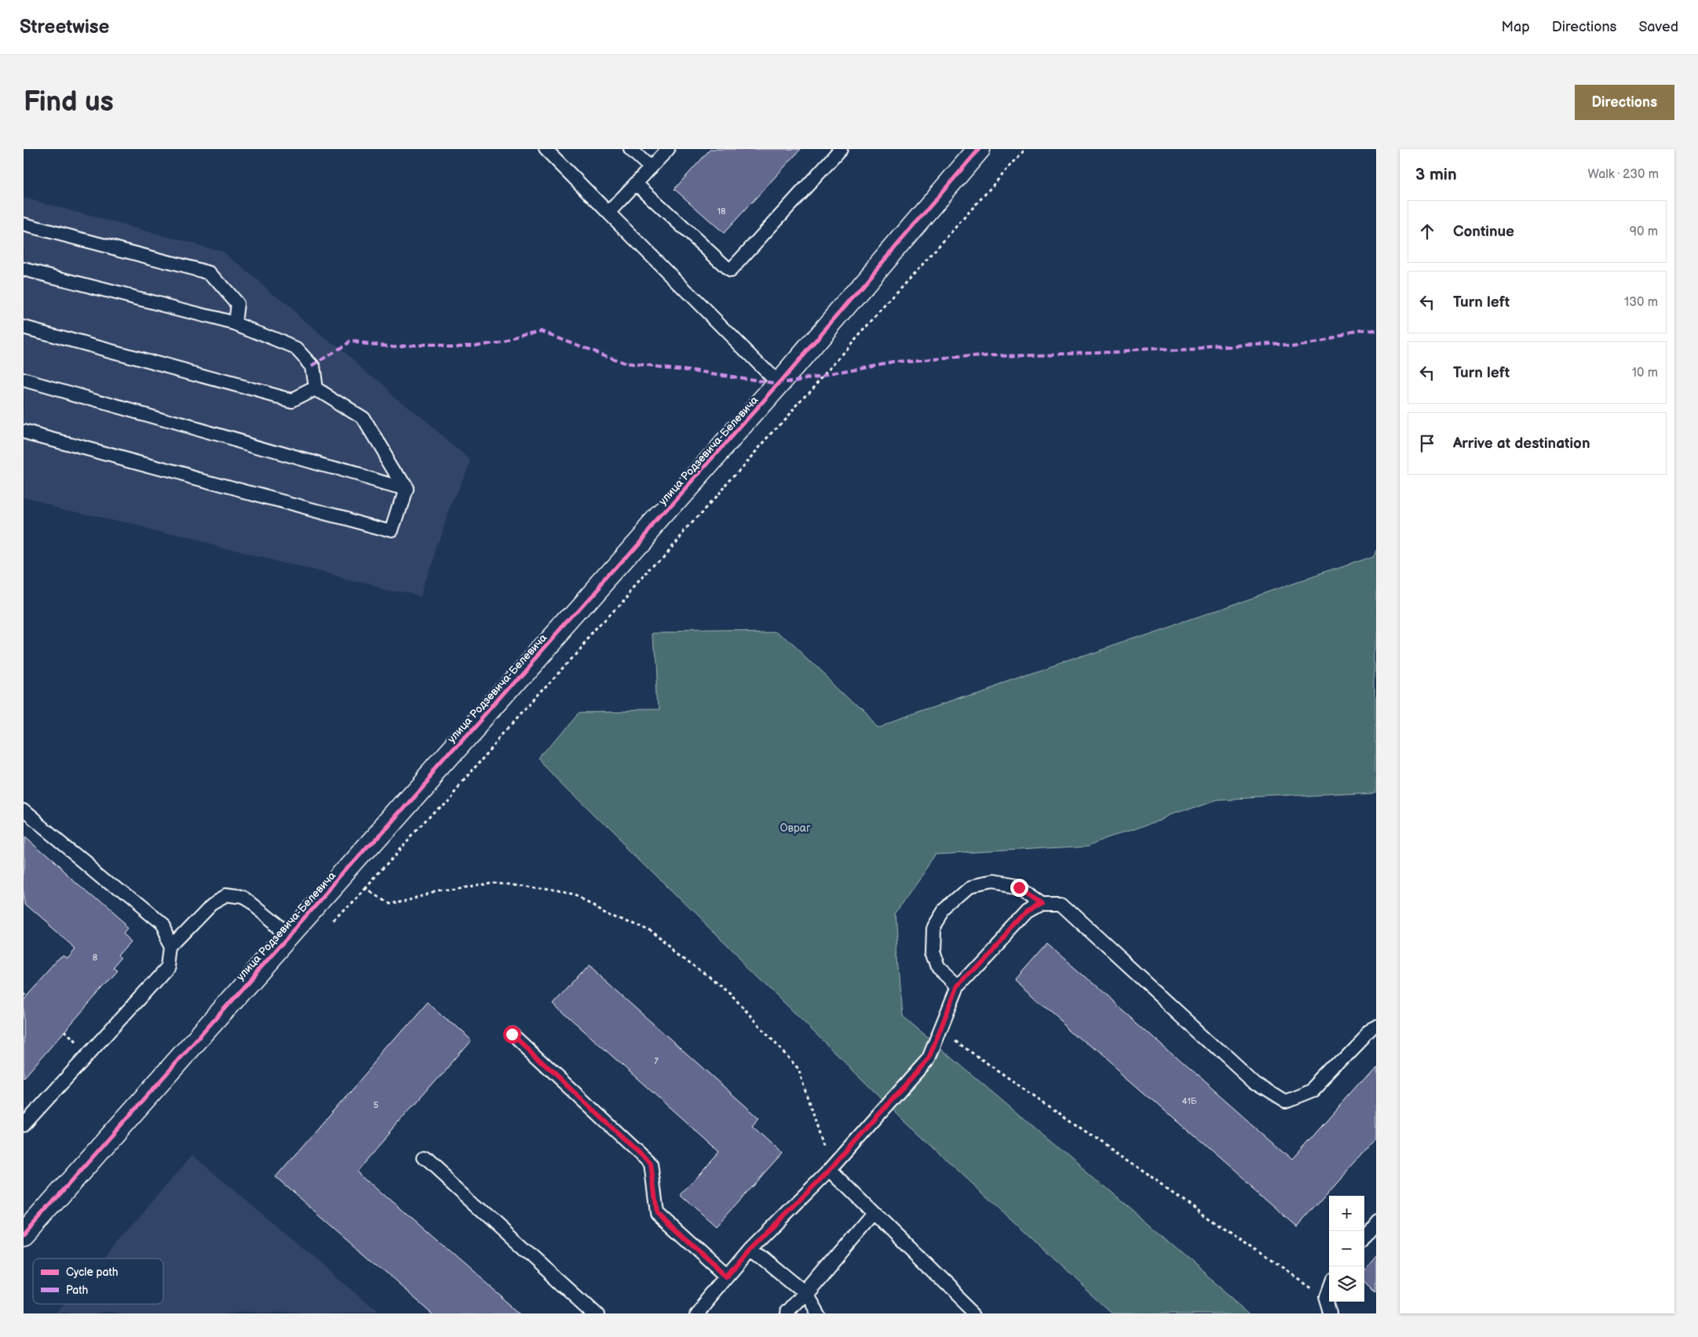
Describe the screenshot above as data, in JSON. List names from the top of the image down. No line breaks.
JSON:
{"streets":{"street":["улица Родзевича-Белевича"]},"parks":["Овраг"],"house_numbers":["18","8","7","41Б","5"],"legend":["Cycle path","Path"],"page":{"header":"Streetwise","nav":["Map","Directions","Saved"],"buttons":"Directions","title":"Find us","heading":["3 min","Walk · 230 m"],"list":[["Continue","90 m"],["Turn left","130 m"],["Turn left","10 m"],"Arrive at destination"],"map_buttons":["+","−"]}}
